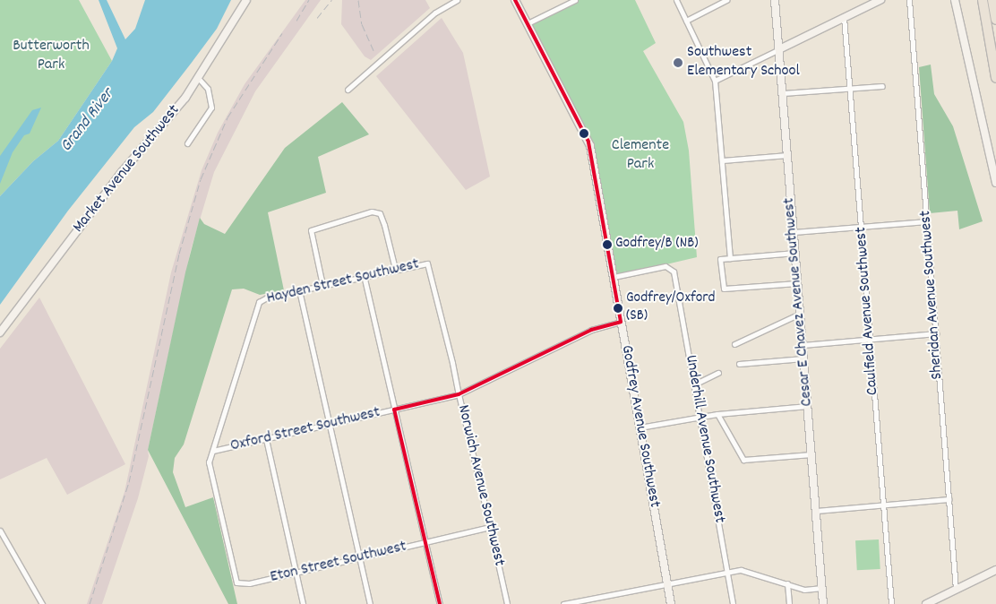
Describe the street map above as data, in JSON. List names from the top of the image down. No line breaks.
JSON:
{"streets":{"main road":["Market Avenue Southwest","Cesar E Chavez Avenue Southwest","Godfrey Avenue Southwest"],"street":["Hayden Street Southwest","Sheridan Avenue Southwest","Caulfield Avenue Southwest","Oxford Street Southwest","Underhill Avenue Southwest","Norwich Avenue Southwest","Eton Street Southwest"]},"crossings":[["Hayden Street Southwest","Oxford Street Southwest"],["Hayden Street Southwest","Norwich Avenue Southwest"],["Hayden Street Southwest","Eton Street Southwest"],["Godfrey Avenue Southwest","Oxford Street Southwest"],["Godfrey Avenue Southwest","Underhill Avenue Southwest"],["Oxford Street Southwest","Norwich Avenue Southwest"],["Oxford Street Southwest","Eton Street Southwest"],["Norwich Avenue Southwest","Eton Street Southwest"]],"water":["Grand River"],"parks":["Butterworth Park","Clemente Park"],"places":["Southwest Elementary School","Godfrey/B (NB)","Godfrey/Oxford (SB)"]}
